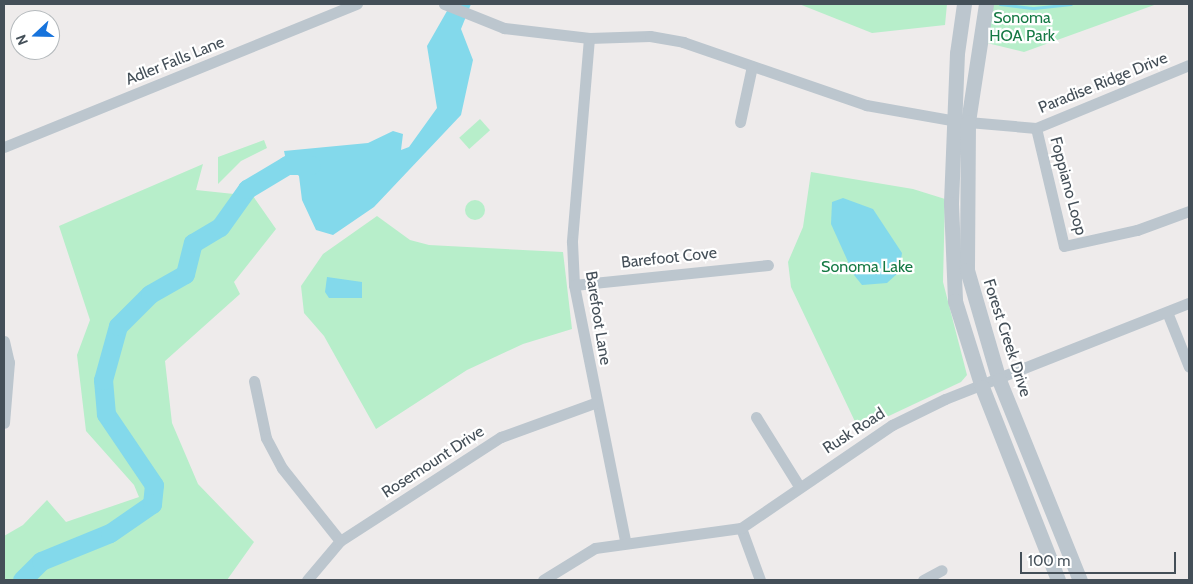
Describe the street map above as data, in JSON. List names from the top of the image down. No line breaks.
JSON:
{"streets":{"street":["Adler Falls Lane","Paradise Ridge Drive","Foppiano Loop","Barefoot Cove","Barefoot Lane","Forest Creek Drive","Rusk Road","Rosemount Drive"]},"crossings":[["Paradise Ridge Drive","Foppiano Loop"],["Paradise Ridge Drive","Barefoot Lane"],["Paradise Ridge Drive","Forest Creek Drive"],["Barefoot Cove","Barefoot Lane"],["Barefoot Lane","Rusk Road"],["Barefoot Lane","Rosemount Drive"],["Forest Creek Drive","Rusk Road"]],"parks":["Sonoma HOA Park","Sonoma Lake"],"scale_bar":"100 m","north":"left"}
